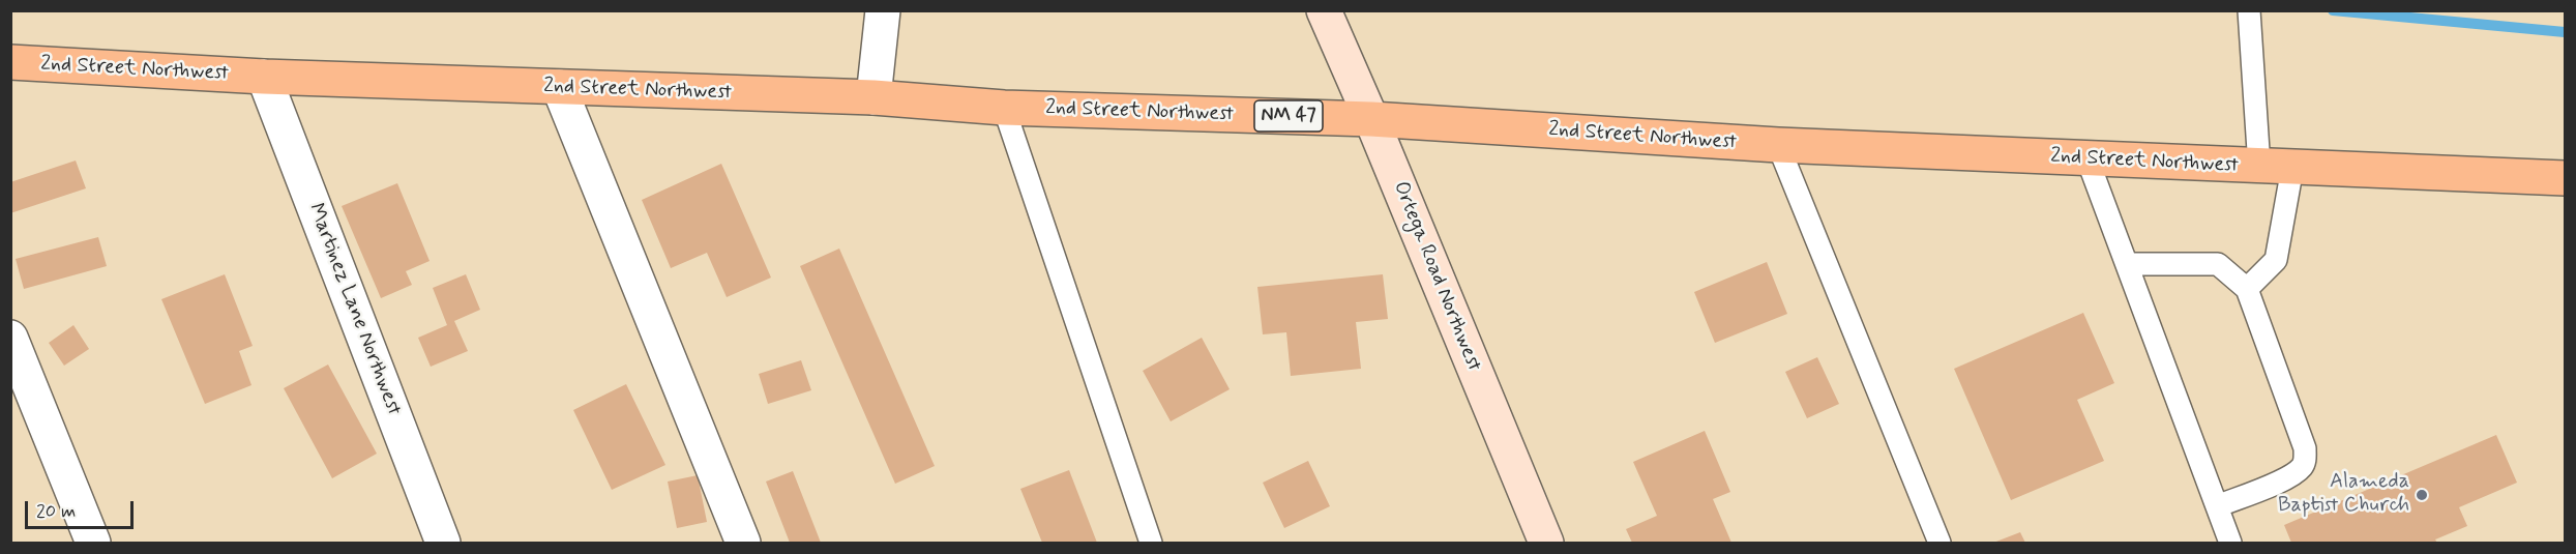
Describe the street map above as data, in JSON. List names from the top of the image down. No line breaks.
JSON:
{"streets":{"main road":["2nd Street Northwest","NM 47"],"street":["Ortega Road Northwest","Martinez Lane Northwest"]},"crossings":[["2nd Street Northwest","Ortega Road Northwest"],["2nd Street Northwest","Martinez Lane Northwest"]],"places":["Alameda Baptist Church"],"scale_bar":"20 m"}
